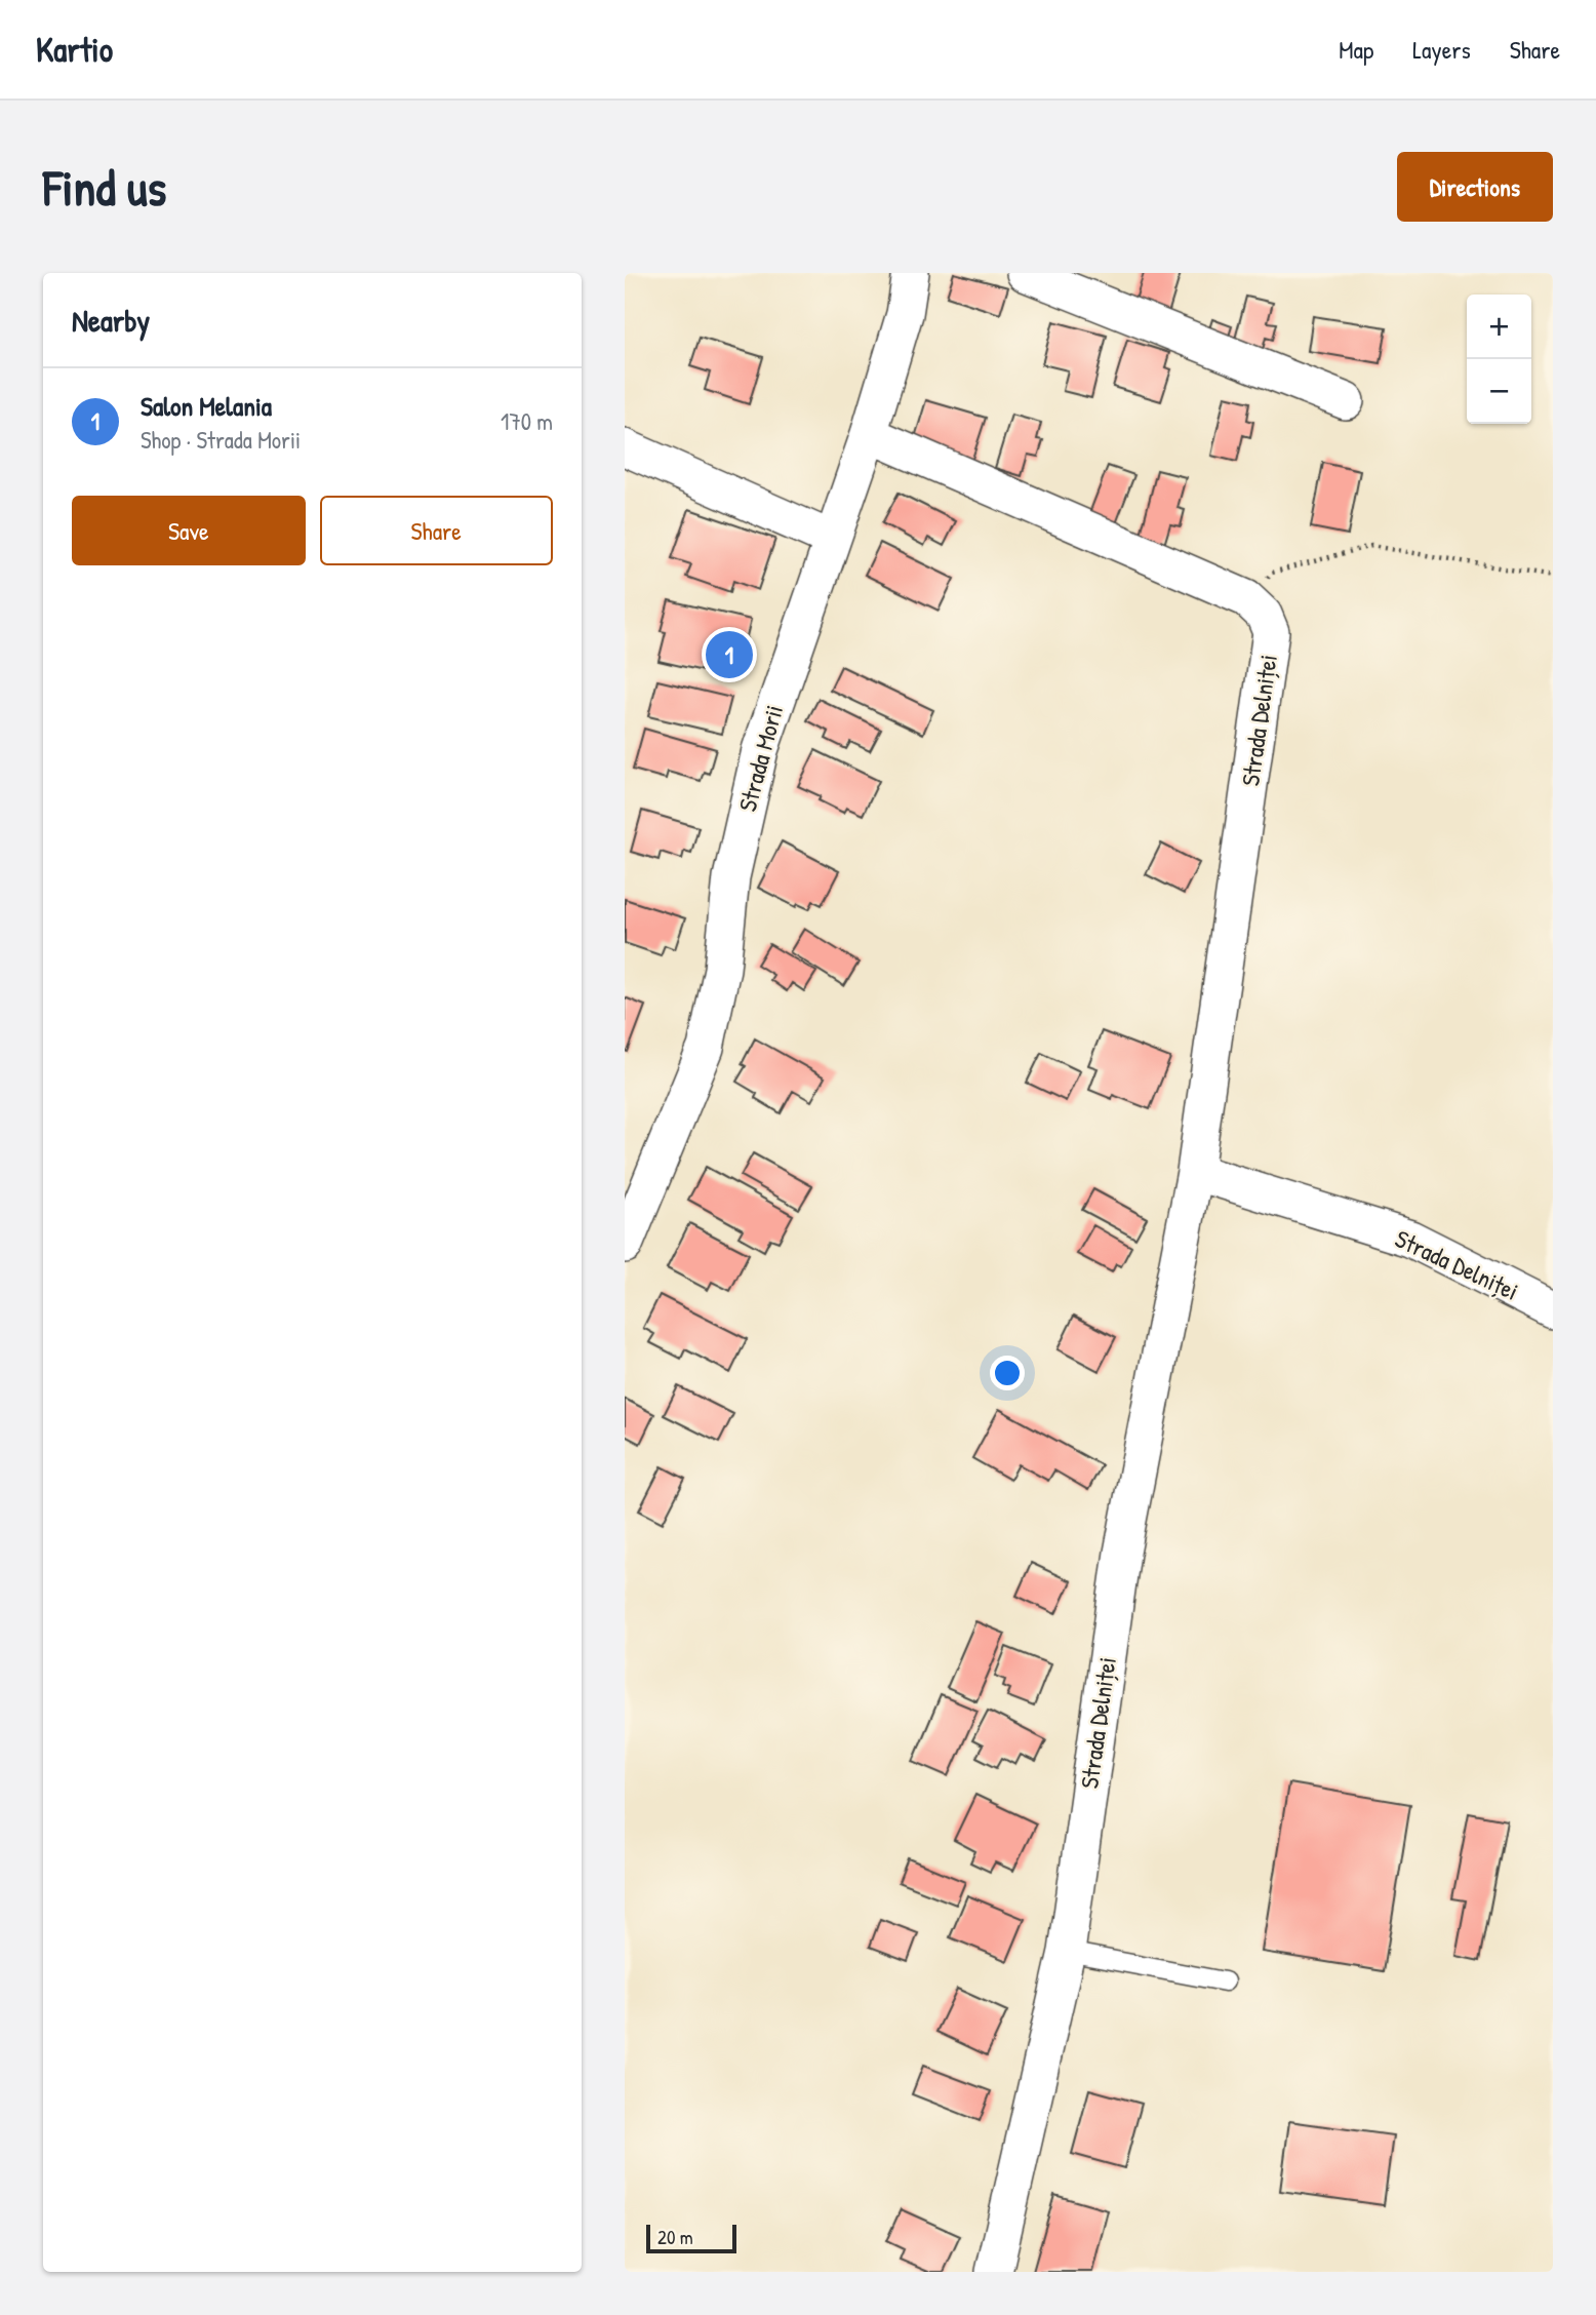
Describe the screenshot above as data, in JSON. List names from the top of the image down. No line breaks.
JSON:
{"streets":{"street":["Strada Delniței","Strada Morii"]},"crossings":[["Strada Delniței","Strada Morii"]],"scale_bar":"20 m","page":{"header":"Kartio","nav":["Map","Layers","Share"],"buttons":["Directions",["Save","Share"]],"title":"Find us","heading":"Nearby","map_buttons":["+","−"],"list":[{"mark":"1","name":"Salon Melania","note":"Shop · Strada Morii","value":"170 m"}],"pins":"1","scale":"20 m"}}
